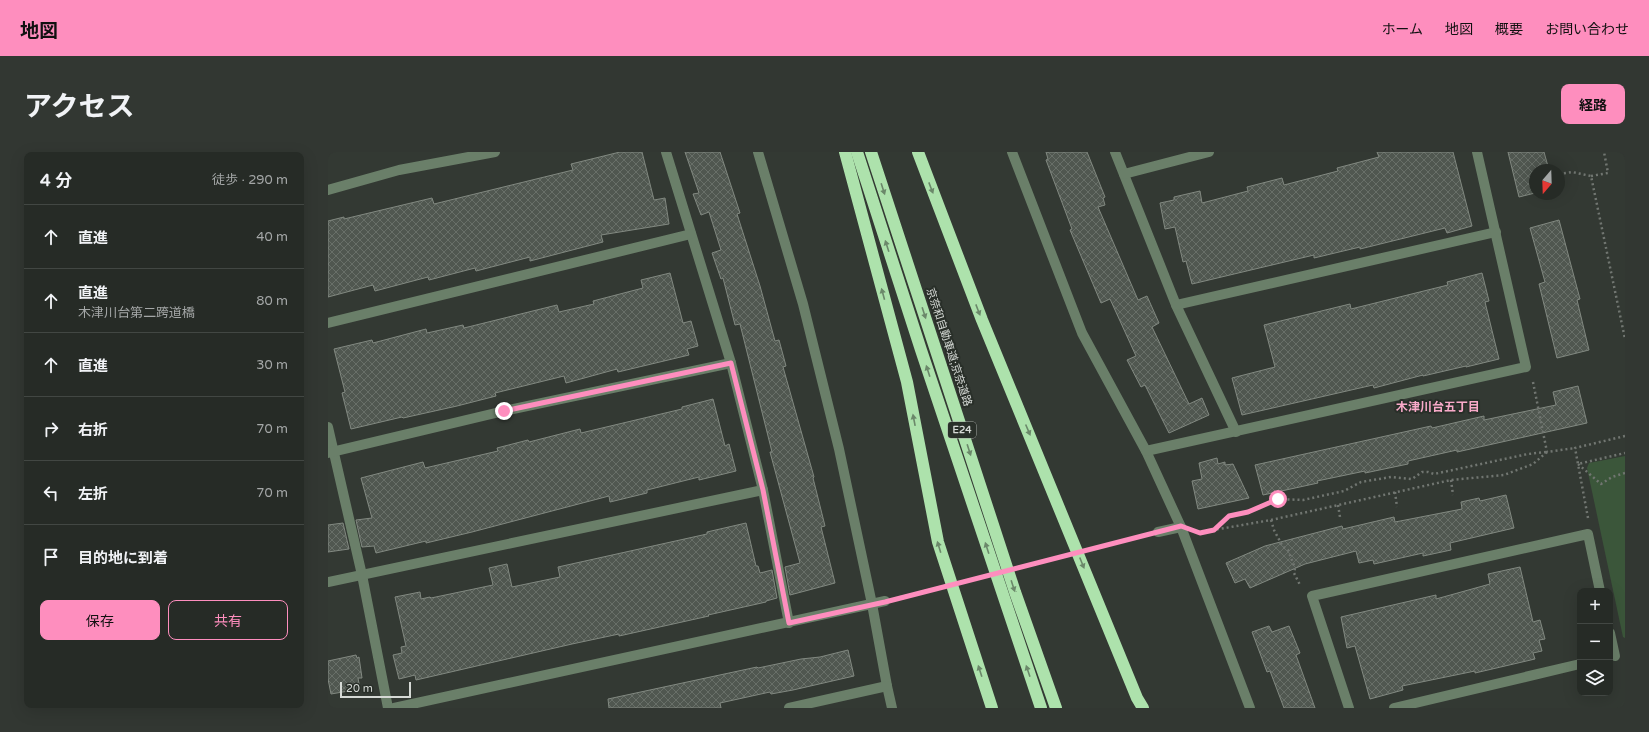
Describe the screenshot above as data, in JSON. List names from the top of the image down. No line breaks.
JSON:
{"streets":{"highway":["京奈和自動車道;京奈道路","E24"]},"districts":["木津川台五丁目"],"scale_bar":"20 m","north":"bottom","page":{"header":"地図","nav":["ホーム","地図","概要","お問い合わせ"],"title":"アクセス","buttons":["経路",["保存","共有"]],"heading":["4 分","徒歩 · 290 m"],"list":[["直進","40 m"],["直進","木津川台第二跨道橋","80 m"],["直進","30 m"],["右折","70 m"],["左折","70 m"],"目的地に到着"],"map_buttons":["+","−"],"scale":"20 m"}}
